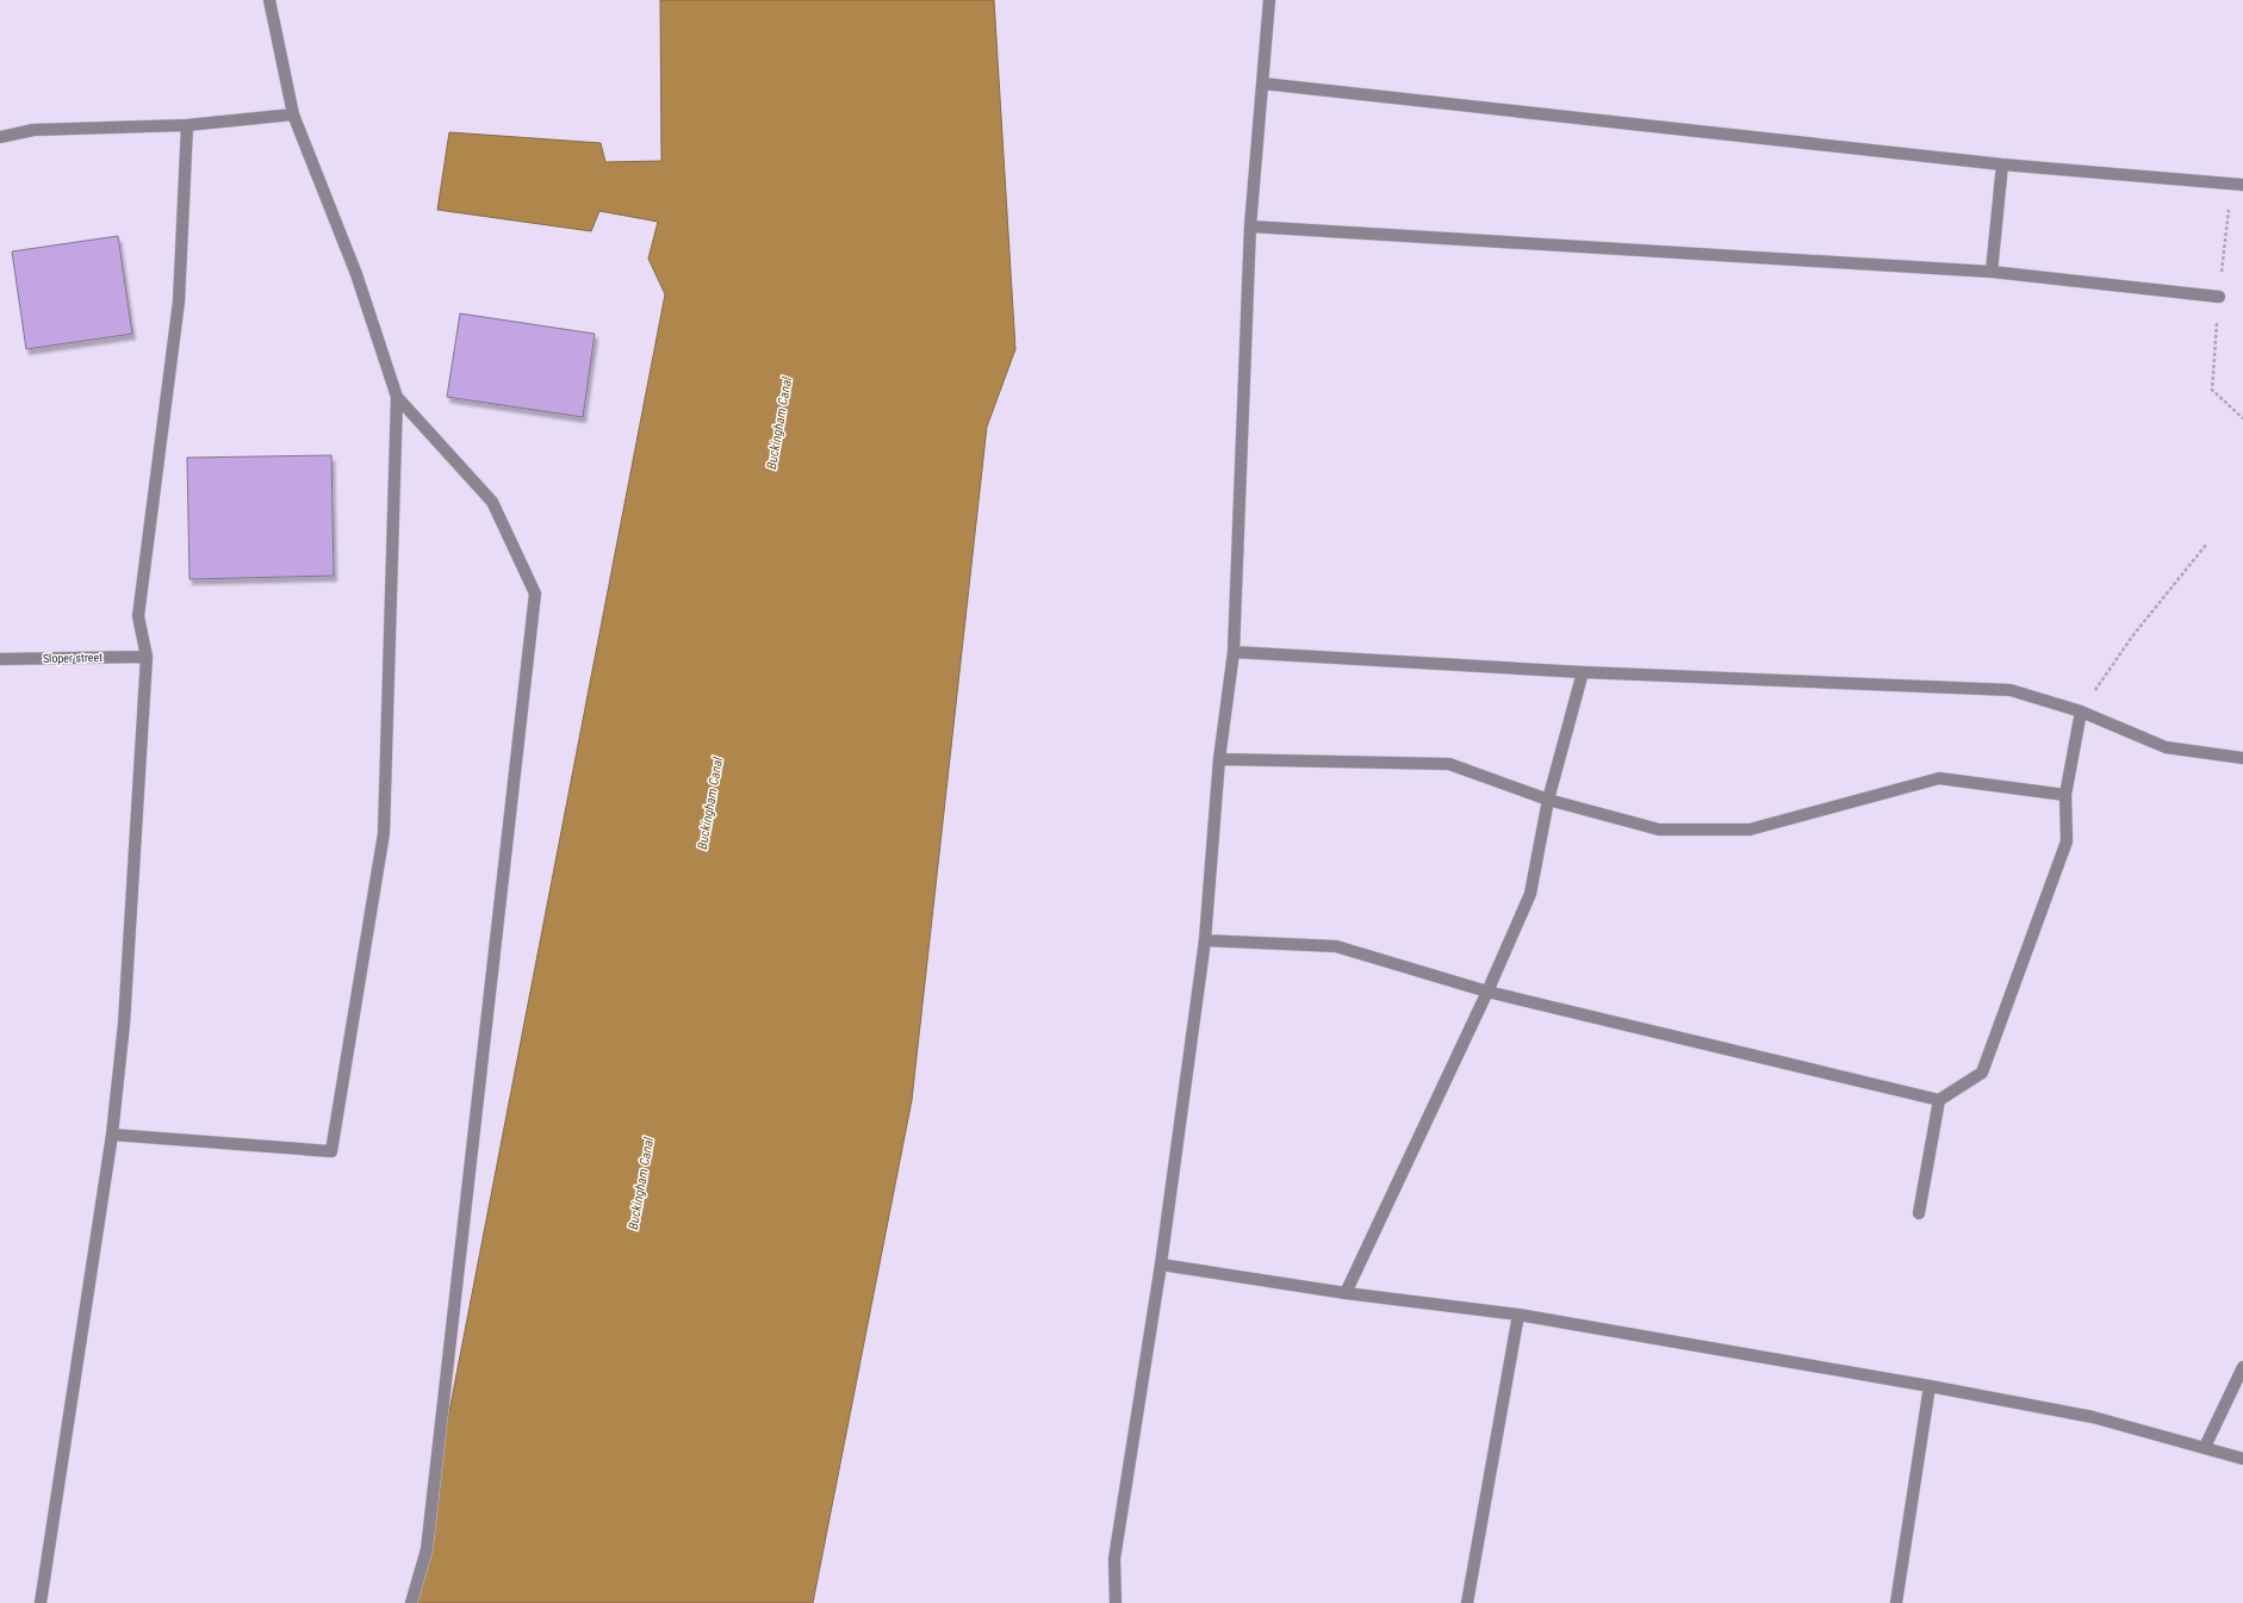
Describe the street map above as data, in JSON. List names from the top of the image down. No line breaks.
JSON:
{"streets":{"street":["Sloper street"]},"water":["Buckingham Canal"]}
